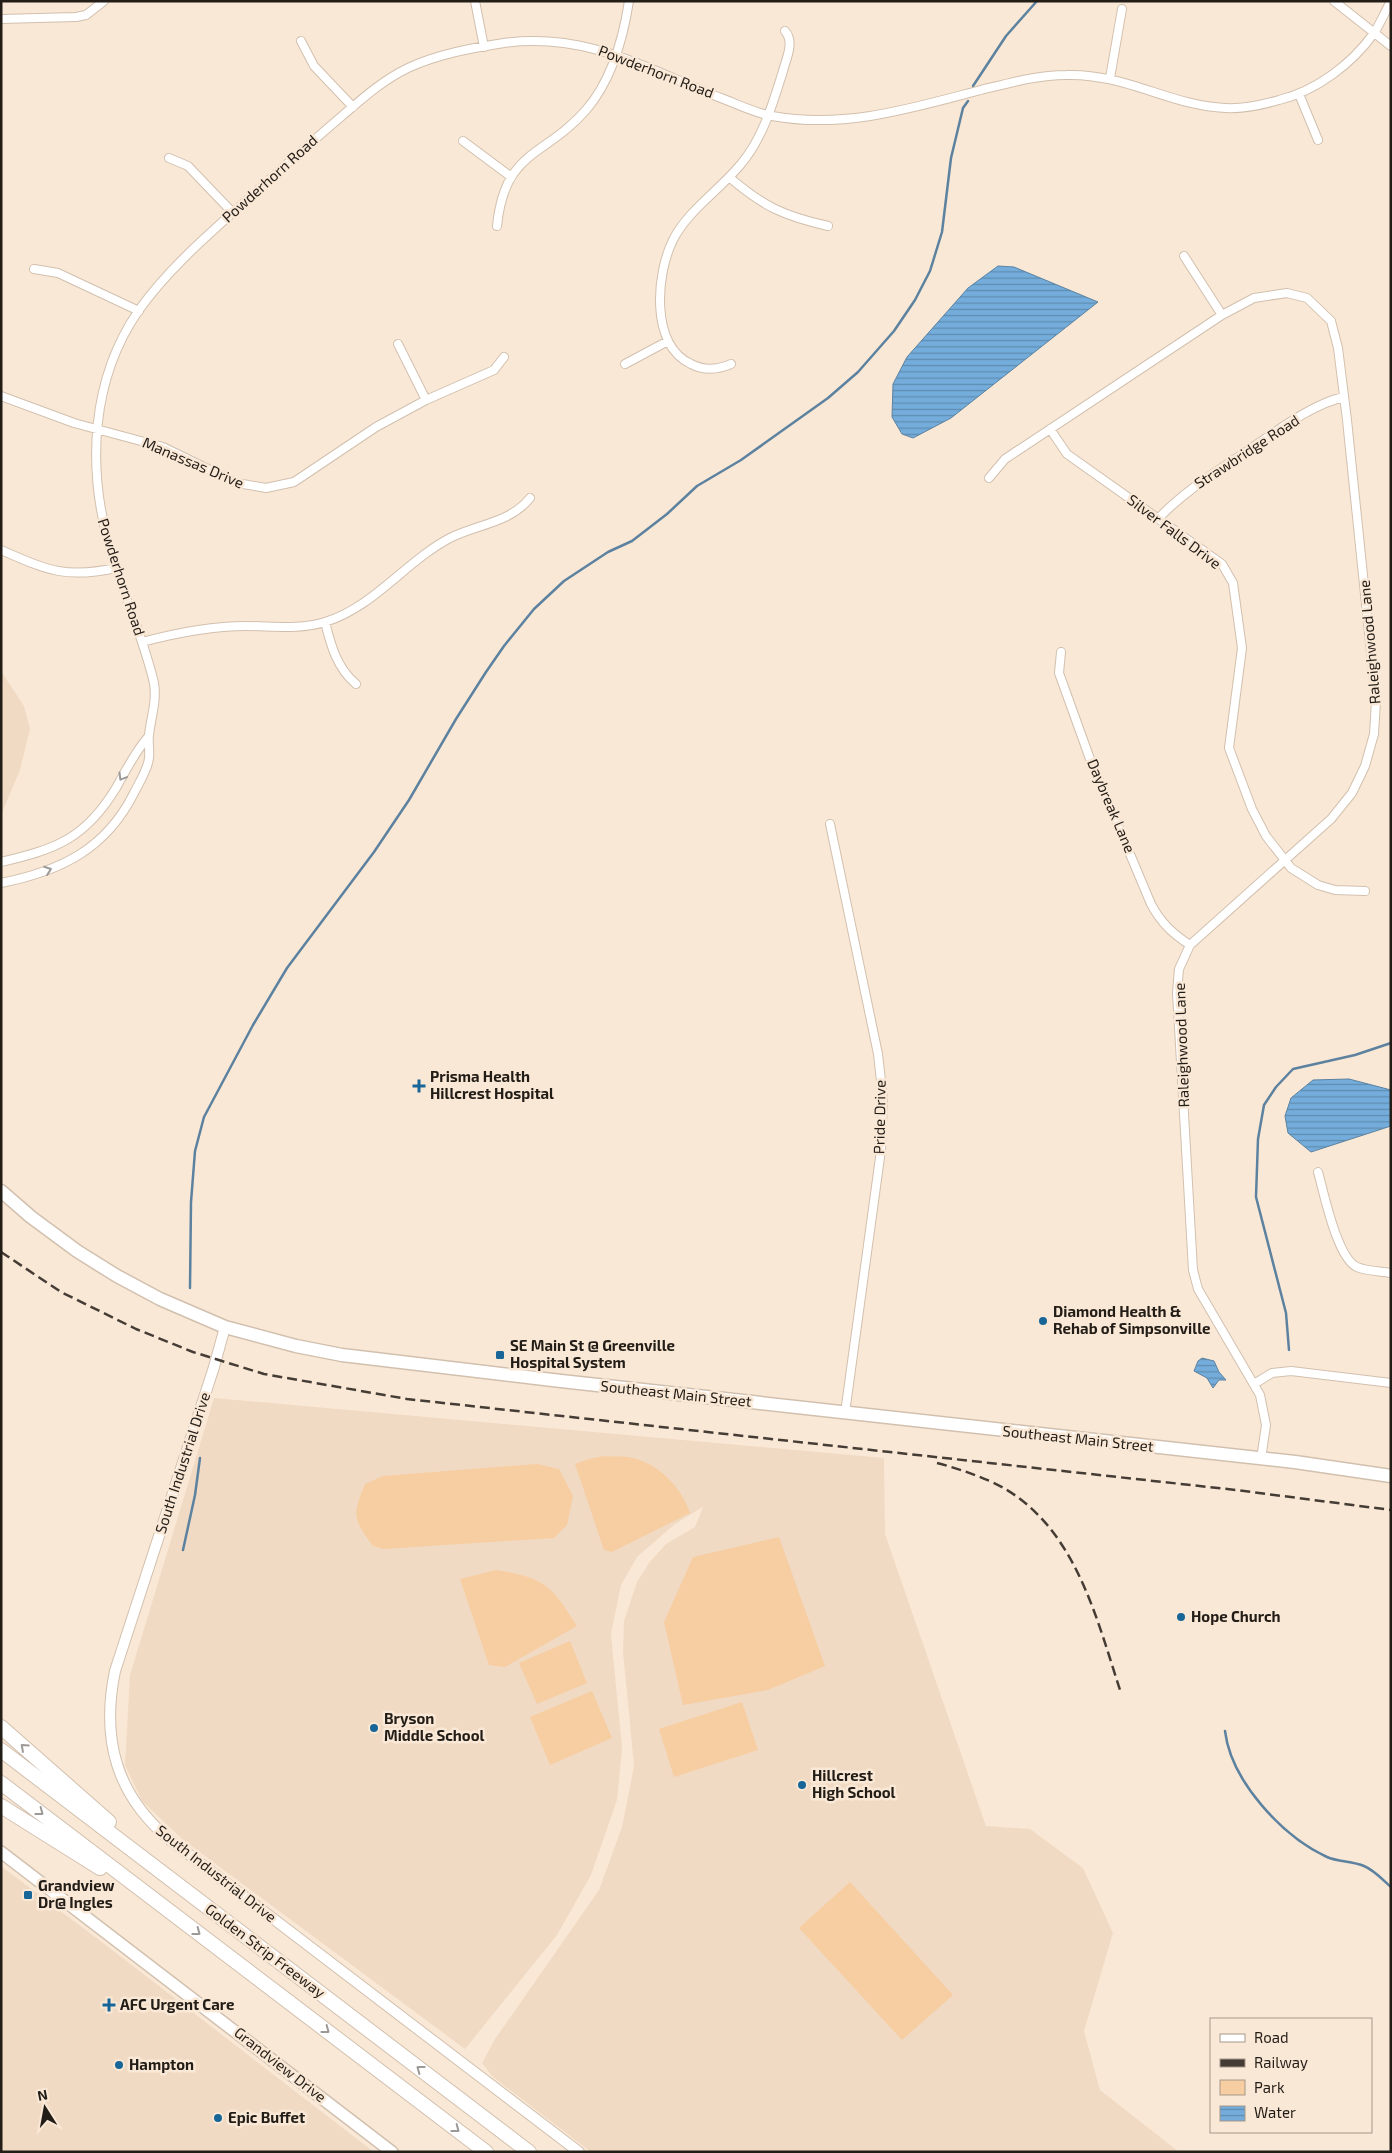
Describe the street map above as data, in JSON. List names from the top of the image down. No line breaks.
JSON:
{"streets":{"highway":["Golden Strip Freeway"],"main road":["Southeast Main Street","Grandview Drive"],"street":["Powderhorn Road","Strawbridge Road","Manassas Drive","Silver Falls Drive","Raleighwood Lane","Daybreak Lane","Pride Drive","South Industrial Drive"]},"crossings":[["Powderhorn Road","Manassas Drive"],["Strawbridge Road","Silver Falls Drive"],["Strawbridge Road","Raleighwood Lane"],["Silver Falls Drive","Raleighwood Lane"],["Raleighwood Lane","Daybreak Lane"],["Raleighwood Lane","Southeast Main Street"],["Pride Drive","Southeast Main Street"],["Southeast Main Street","South Industrial Drive"]],"places":{"health":["Prisma Health Hillcrest Hospital","AFC Urgent Care"],"other":["Diamond Health & Rehab of Simpsonville","Hope Church","Bryson Middle School","Hillcrest High School","Hampton","Epic Buffet"],"transit":["SE Main St @ Greenville Hospital System","Grandview Dr@ Ingles"]},"legend":["Road","Railway","Park","Water"],"north":"top"}
